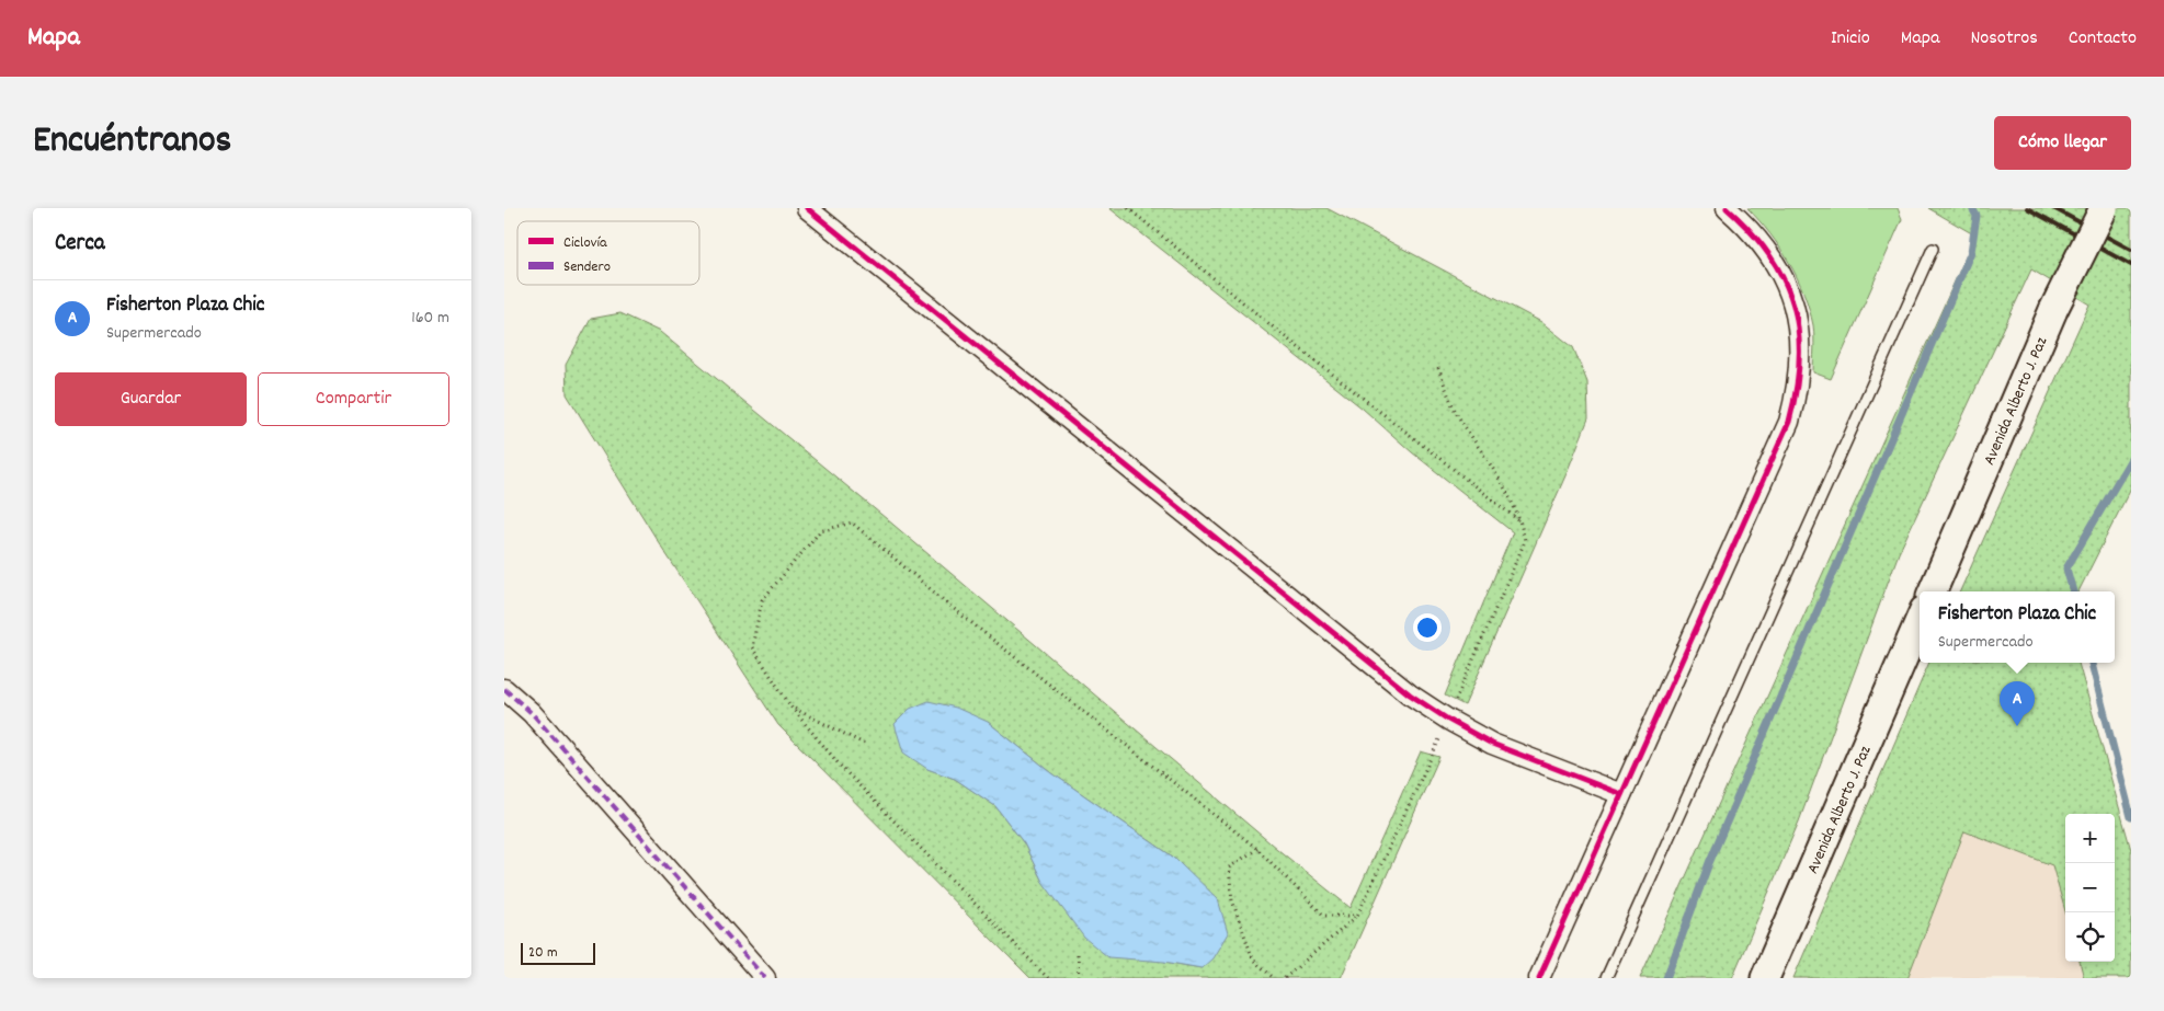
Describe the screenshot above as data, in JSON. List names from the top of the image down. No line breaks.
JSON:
{"streets":{"main road":["Avenida Alberto J. Paz"]},"legend":["Ciclovía","Sendero"],"scale_bar":"20 m","page":{"header":"Mapa","nav":["Inicio","Mapa","Nosotros","Contacto"],"title":"Encuéntranos","buttons":["Cómo llegar",["Guardar","Compartir"]],"heading":"Cerca","list":[{"mark":"A","name":"Fisherton Plaza Chic","note":"Supermercado","value":"160 m"}],"popup":["Fisherton Plaza Chic","Supermercado"],"pins":"A","map_buttons":["+","−"],"scale":"20 m"}}
